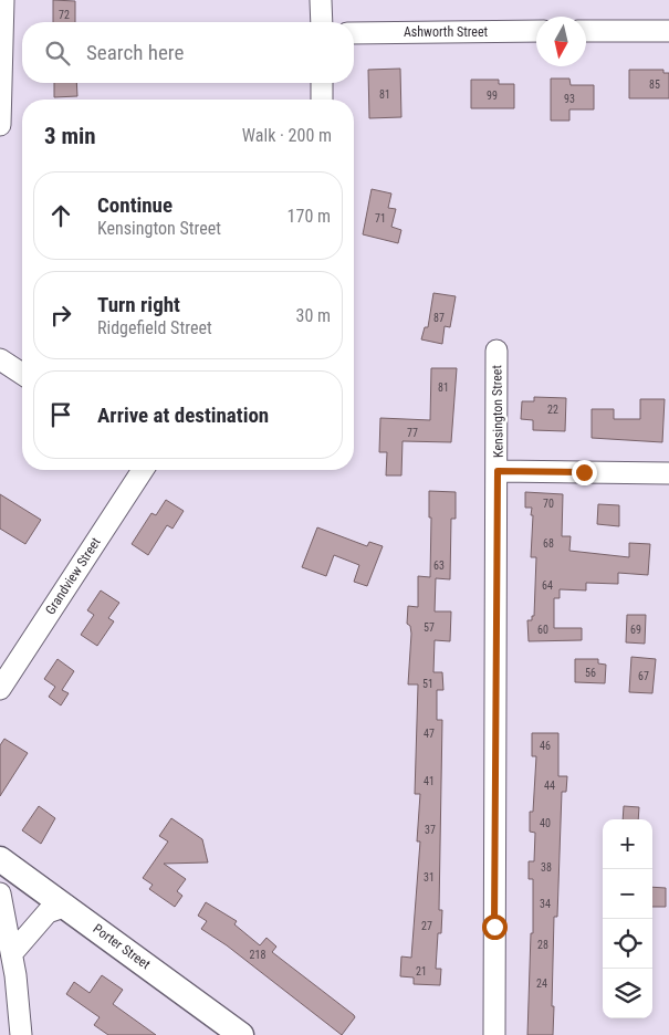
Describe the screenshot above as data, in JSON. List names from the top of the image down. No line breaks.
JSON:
{"streets":{"street":["Ashworth Street","Kensington Street","Grandview Street","Porter Street"]},"house_numbers":["72","85","81","99","93","71","87","81","22","77","70","68","63","64","57","60","69","56","67","51","47","46","41","44","40","37","38","31","34","27","28","218","21","24"],"north":"bottom","page":{"search":"Search here","heading":["3 min","Walk · 200 m"],"list":[["Continue","Kensington Street","170 m"],["Turn right","Ridgefield Street","30 m"],"Arrive at destination"],"map_buttons":["+","−"]}}
